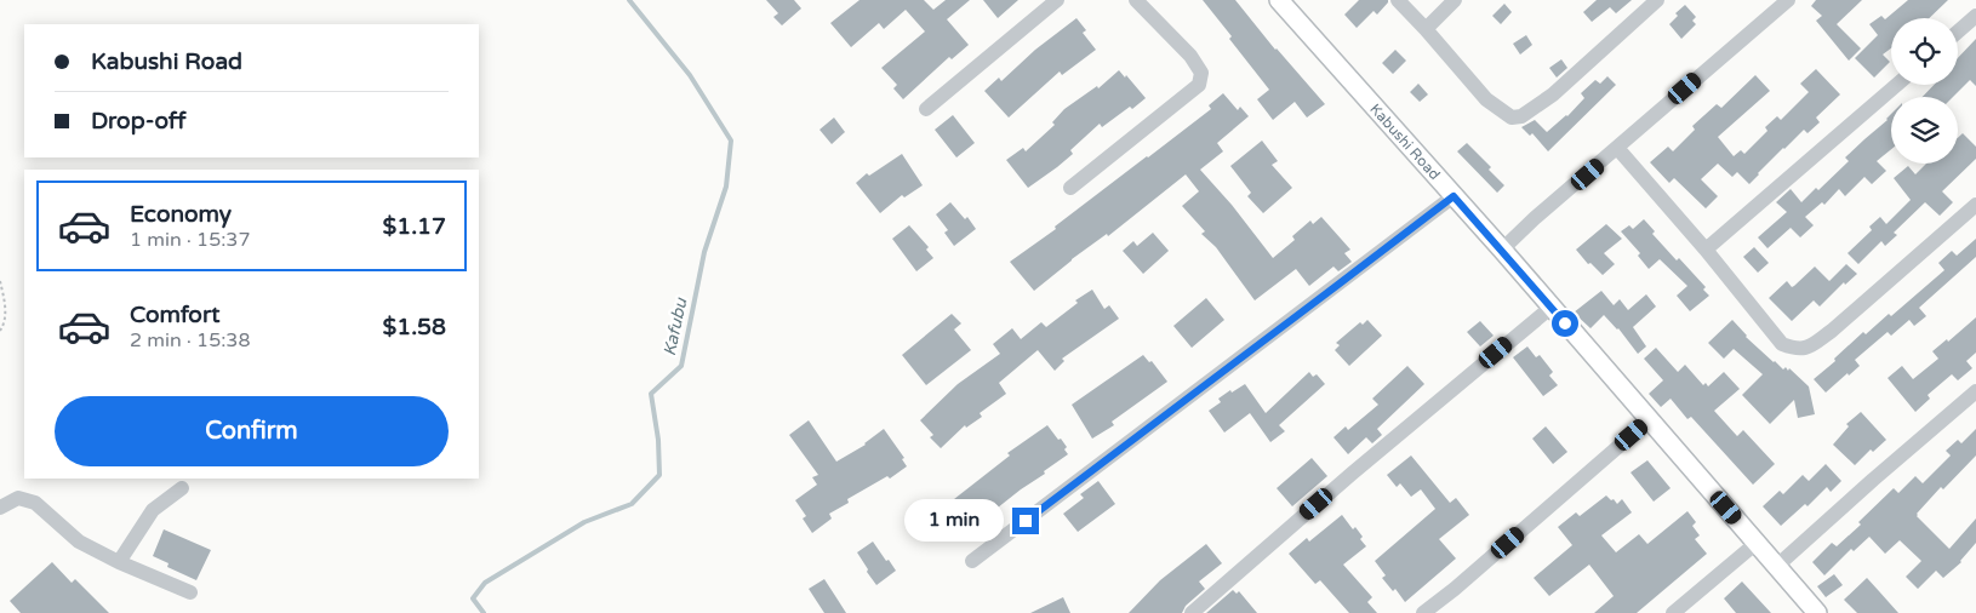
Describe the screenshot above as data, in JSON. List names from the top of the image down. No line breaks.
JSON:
{"streets":{"main road":["Kabushi Road"]},"water":["Kafubu"],"page":{"banner":["Kabushi Road","Drop-off"],"list":[{"name":"Economy","note":"1 min · 15:37","value":"$1.17"},{"name":"Comfort","note":"2 min · 15:38","value":"$1.58"}],"buttons":"Confirm","bubble":"1 min"}}
